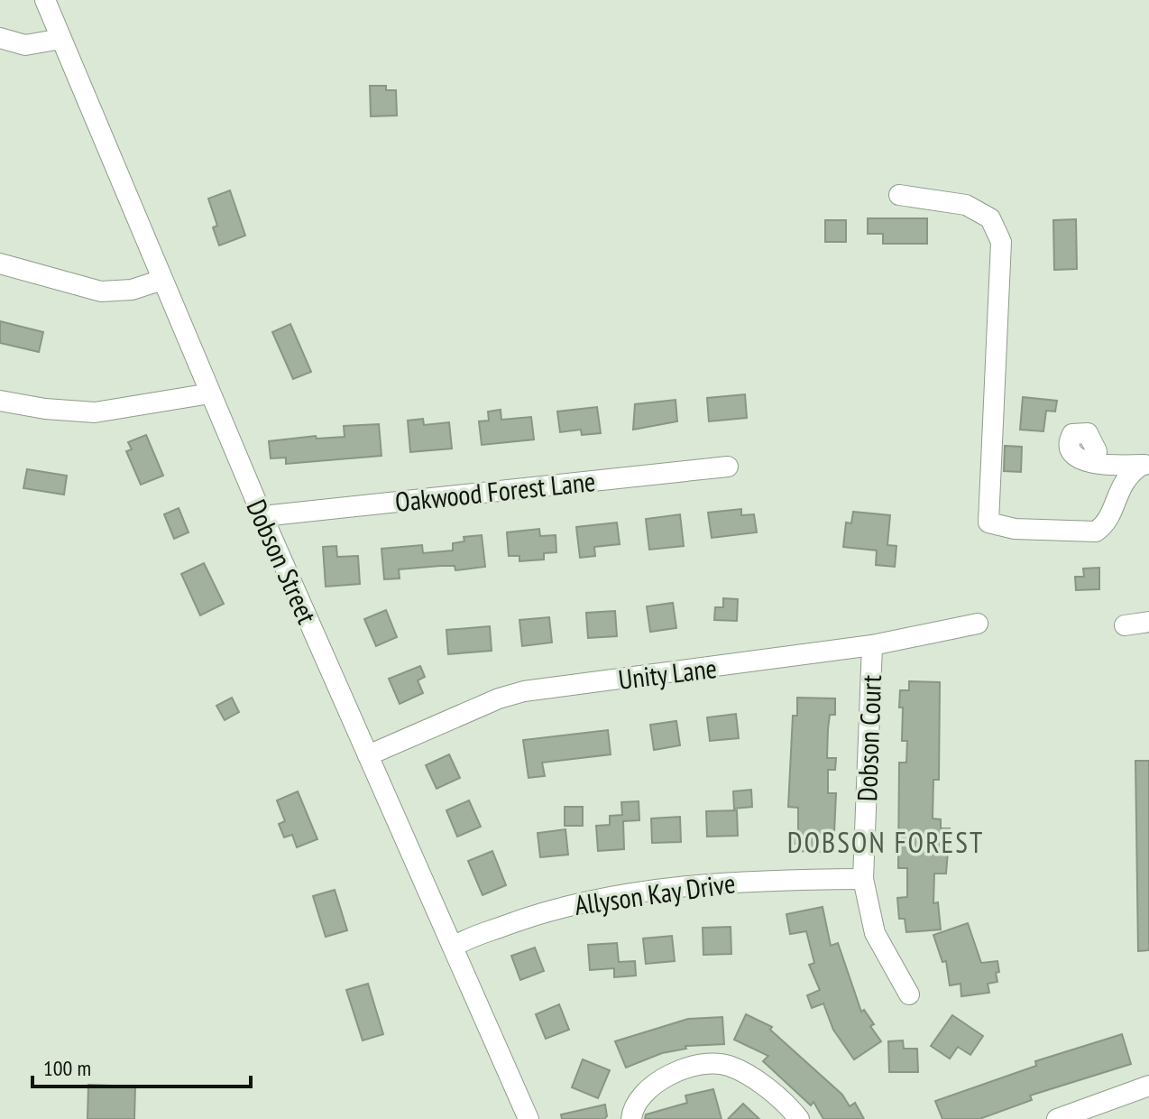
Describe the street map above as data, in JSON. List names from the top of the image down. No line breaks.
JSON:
{"streets":{"street":["Oakwood Forest Lane","Dobson Street","Unity Lane","Dobson Court","Allyson Kay Drive"]},"crossings":[["Oakwood Forest Lane","Dobson Street"],["Dobson Street","Unity Lane"],["Dobson Street","Allyson Kay Drive"],["Unity Lane","Dobson Court"],["Dobson Court","Allyson Kay Drive"]],"districts":["DOBSON FOREST"],"scale_bar":"100 m"}
